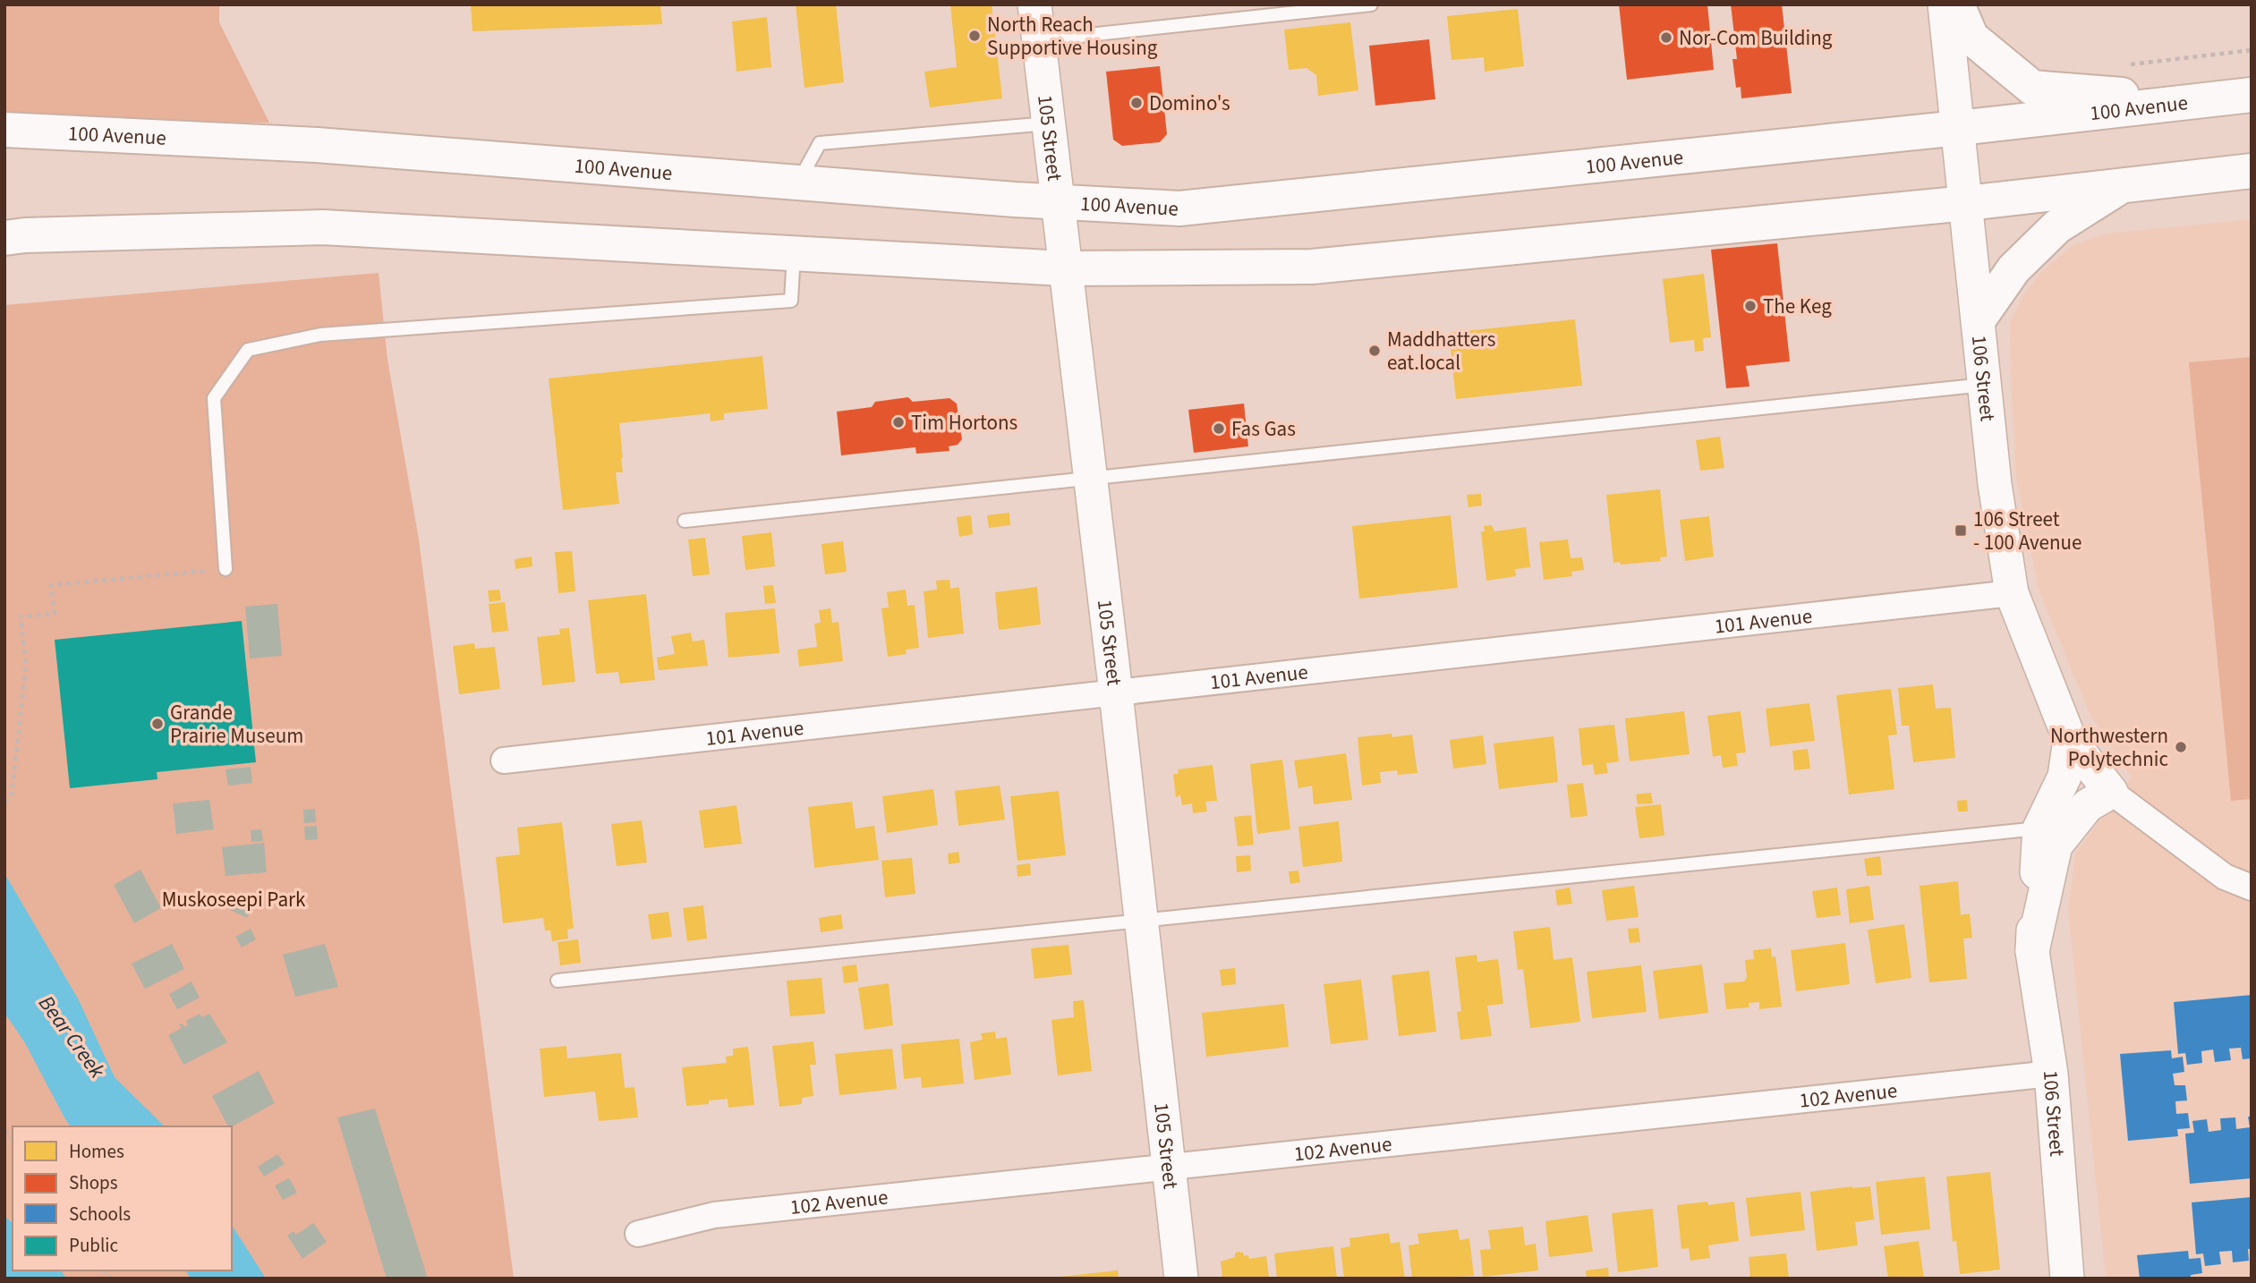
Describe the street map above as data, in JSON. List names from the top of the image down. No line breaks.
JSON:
{"streets":{"main road":["100 Avenue"],"street":["105 Street","106 Street","101 Avenue","102 Avenue"]},"crossings":[["100 Avenue","105 Street"],["100 Avenue","106 Street"],["105 Street","101 Avenue"],["105 Street","102 Avenue"],["106 Street","101 Avenue"],["106 Street","102 Avenue"]],"water":["Bear Creek"],"parks":["Muskoseepi Park"],"places":{"other":["North Reach Supportive Housing","Nor-Com Building","Domino's","The Keg","Maddhatters eat.local","Tim Hortons","Fas Gas","Grande Prairie Museum","Northwestern Polytechnic"],"transit":["106 Street - 100 Avenue"]},"legend":["Homes","Shops","Schools","Public"]}
